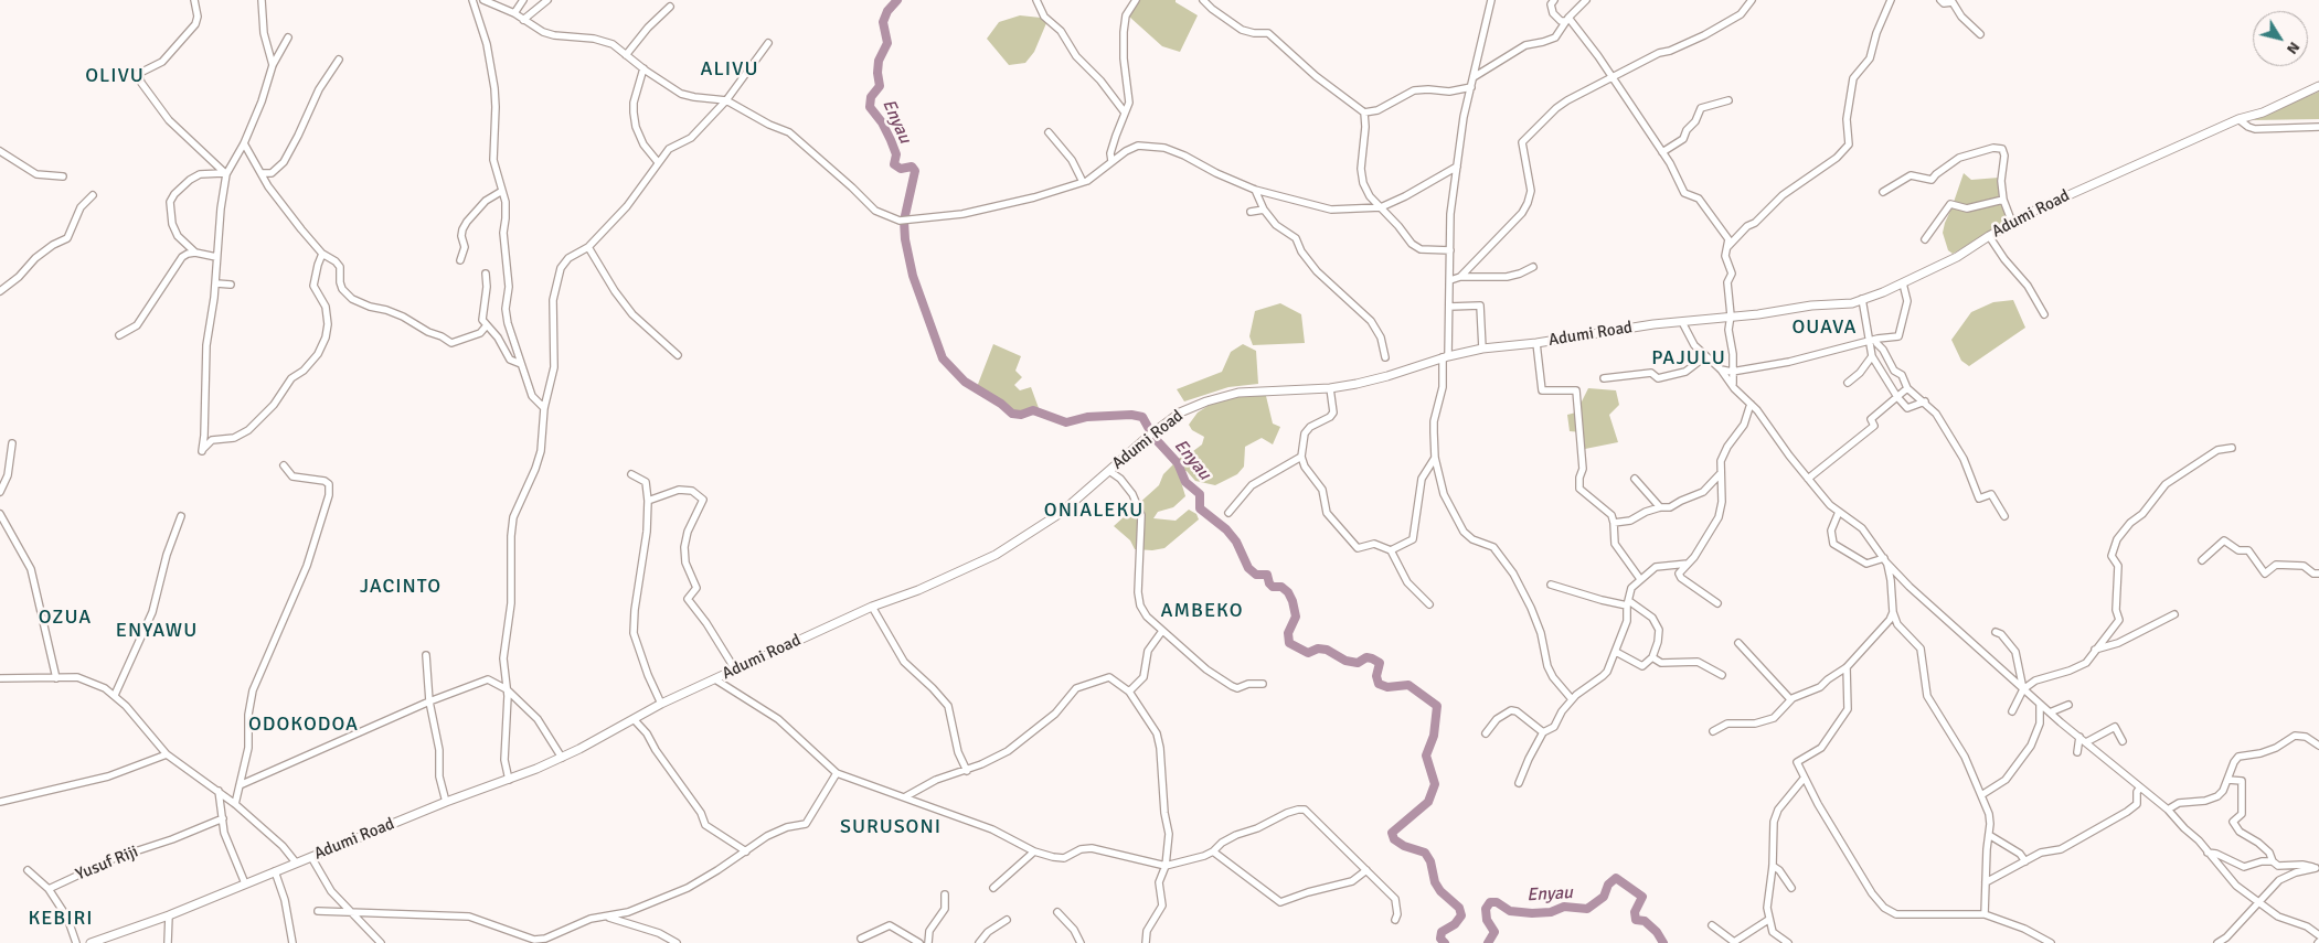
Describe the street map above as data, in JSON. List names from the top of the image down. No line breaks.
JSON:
{"streets":{"main road":["Adumi Road"],"street":["Yusuf Riji"]},"districts":["ALIVU","OLIVU","OUAVA","PAJULU","ONIALEKU","JACINTO","AMBEKO","OZUA","ENYAWU","ODOKODOA","SURUSONI","KEBIRI"],"water":["Enyau"],"north":"bottom right"}
